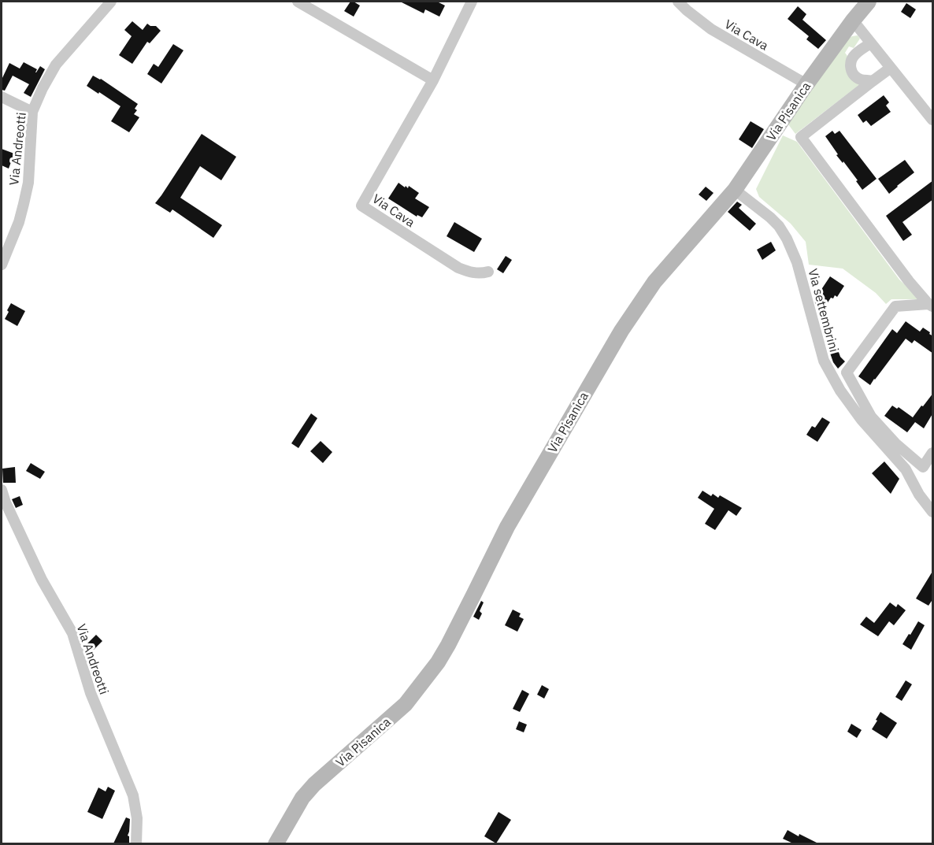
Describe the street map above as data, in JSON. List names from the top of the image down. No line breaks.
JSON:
{"streets":{"street":["Via Cava","Via Pisanica","Via Andreotti","Via settembrini"]},"crossings":[["Via Cava","Via Pisanica"],["Via Pisanica","Via settembrini"]]}
